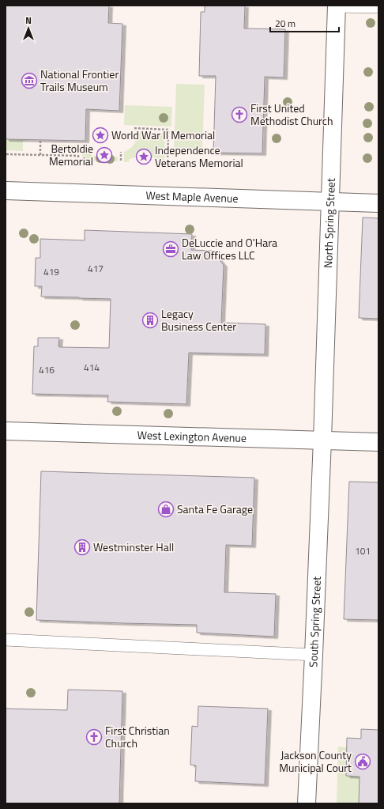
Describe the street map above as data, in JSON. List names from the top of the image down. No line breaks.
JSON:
{"streets":{"street":["West Maple Avenue","North Spring Street","West Lexington Avenue","South Spring Street"]},"crossings":[["West Maple Avenue","North Spring Street"],["North Spring Street","West Lexington Avenue"],["North Spring Street","South Spring Street"],["West Lexington Avenue","South Spring Street"]],"places":{"museum":["National Frontier Trails Museum"],"church":["First United Methodist Church","First Christian Church"],"place":["World War II Memorial","Bertoldie Memorial","Independence Veterans Memorial"],"office":["DeLuccie and O'Hara Law Offices LLC"],"building":["Legacy Business Center","Westminster Hall"],"shop":["Santa Fe Garage"],"public building":["Jackson County Municipal Court"]},"house_numbers":["417","419","414","416","101"],"scale_bar":"20 m","north":"top"}
